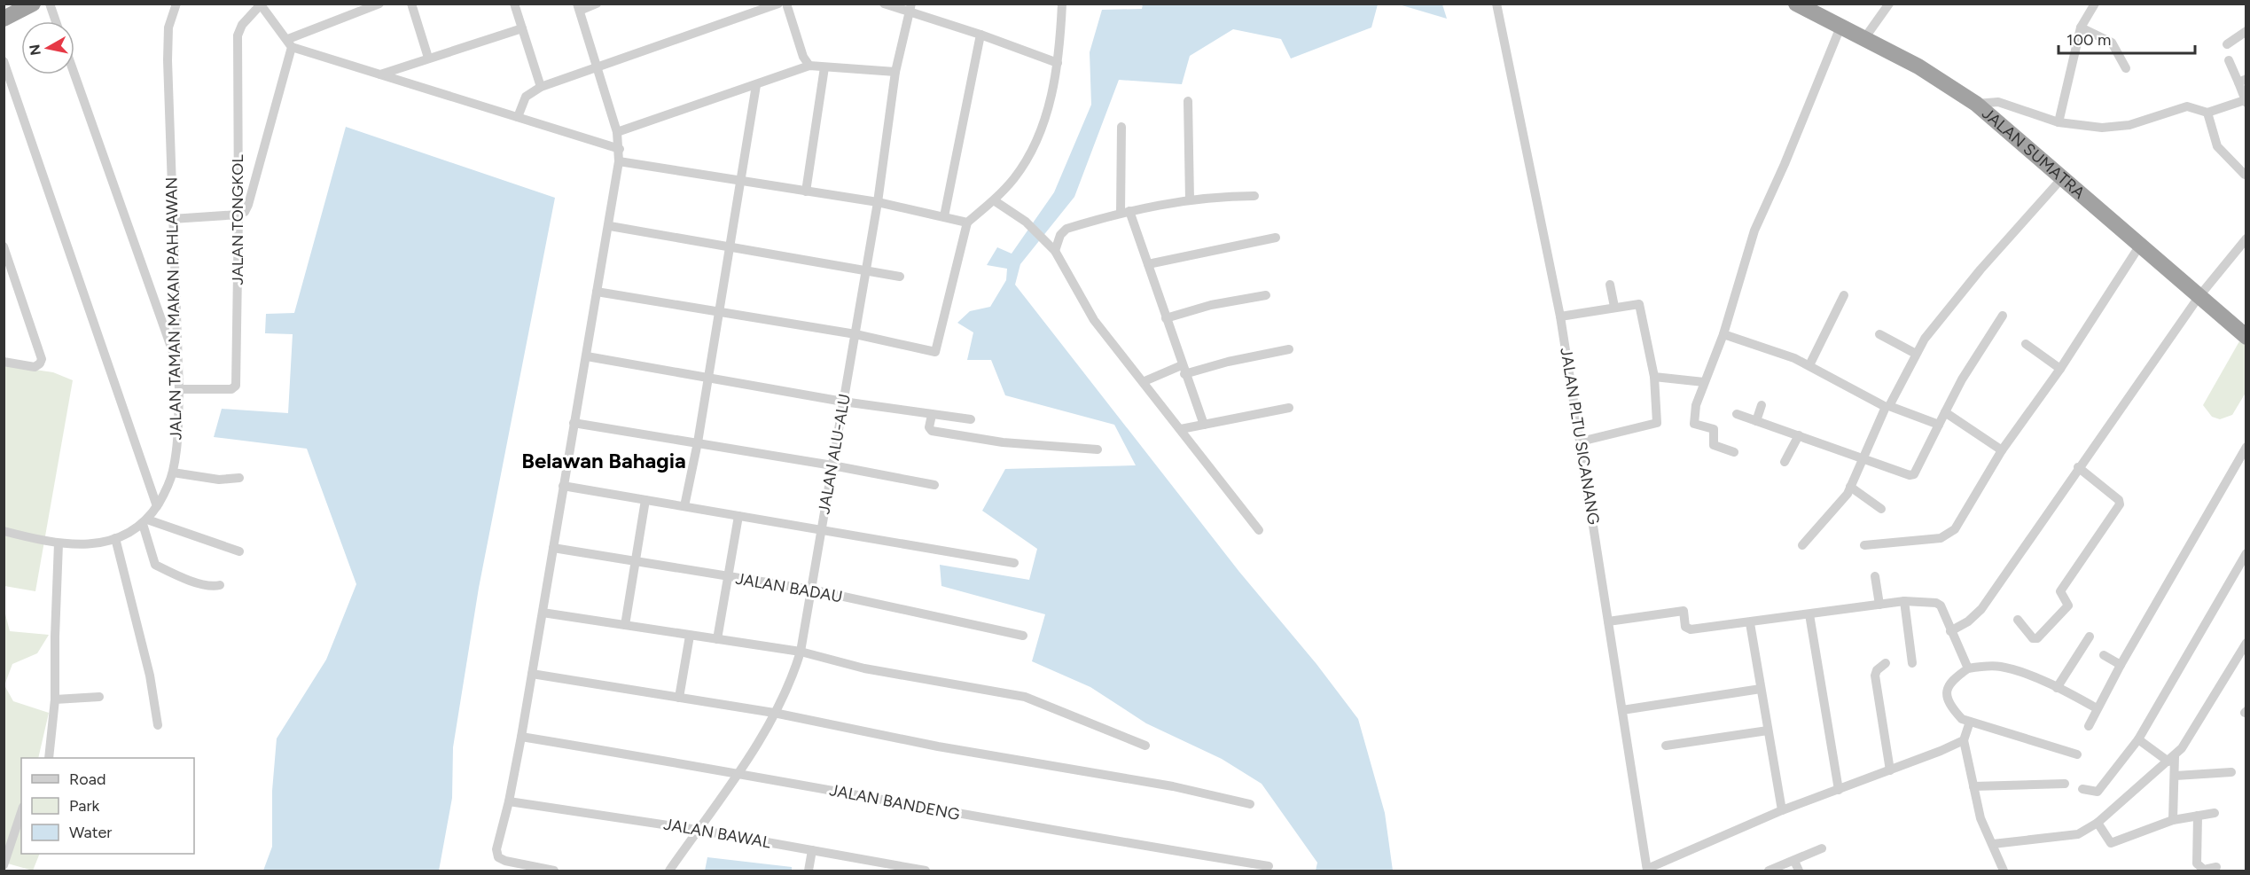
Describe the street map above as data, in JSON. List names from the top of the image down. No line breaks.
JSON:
{"streets":{"highway":["JALAN SUMATRA"],"street":["JALAN TONGKOL","JALAN TAMAN MAKAN PAHLAWAN","JALAN PLTU SICANANG","JALAN ALU-ALU","JALAN BADAU","JALAN BANDENG","JALAN BAWAL"]},"crossings":[["JALAN TONGKOL","JALAN TAMAN MAKAN PAHLAWAN"],["JALAN ALU-ALU","JALAN BADAU"],["JALAN ALU-ALU","JALAN BANDENG"],["JALAN ALU-ALU","JALAN BAWAL"]],"districts":["Belawan Bahagia"],"legend":["Road","Park","Water"],"scale_bar":"100 m","north":"left"}
